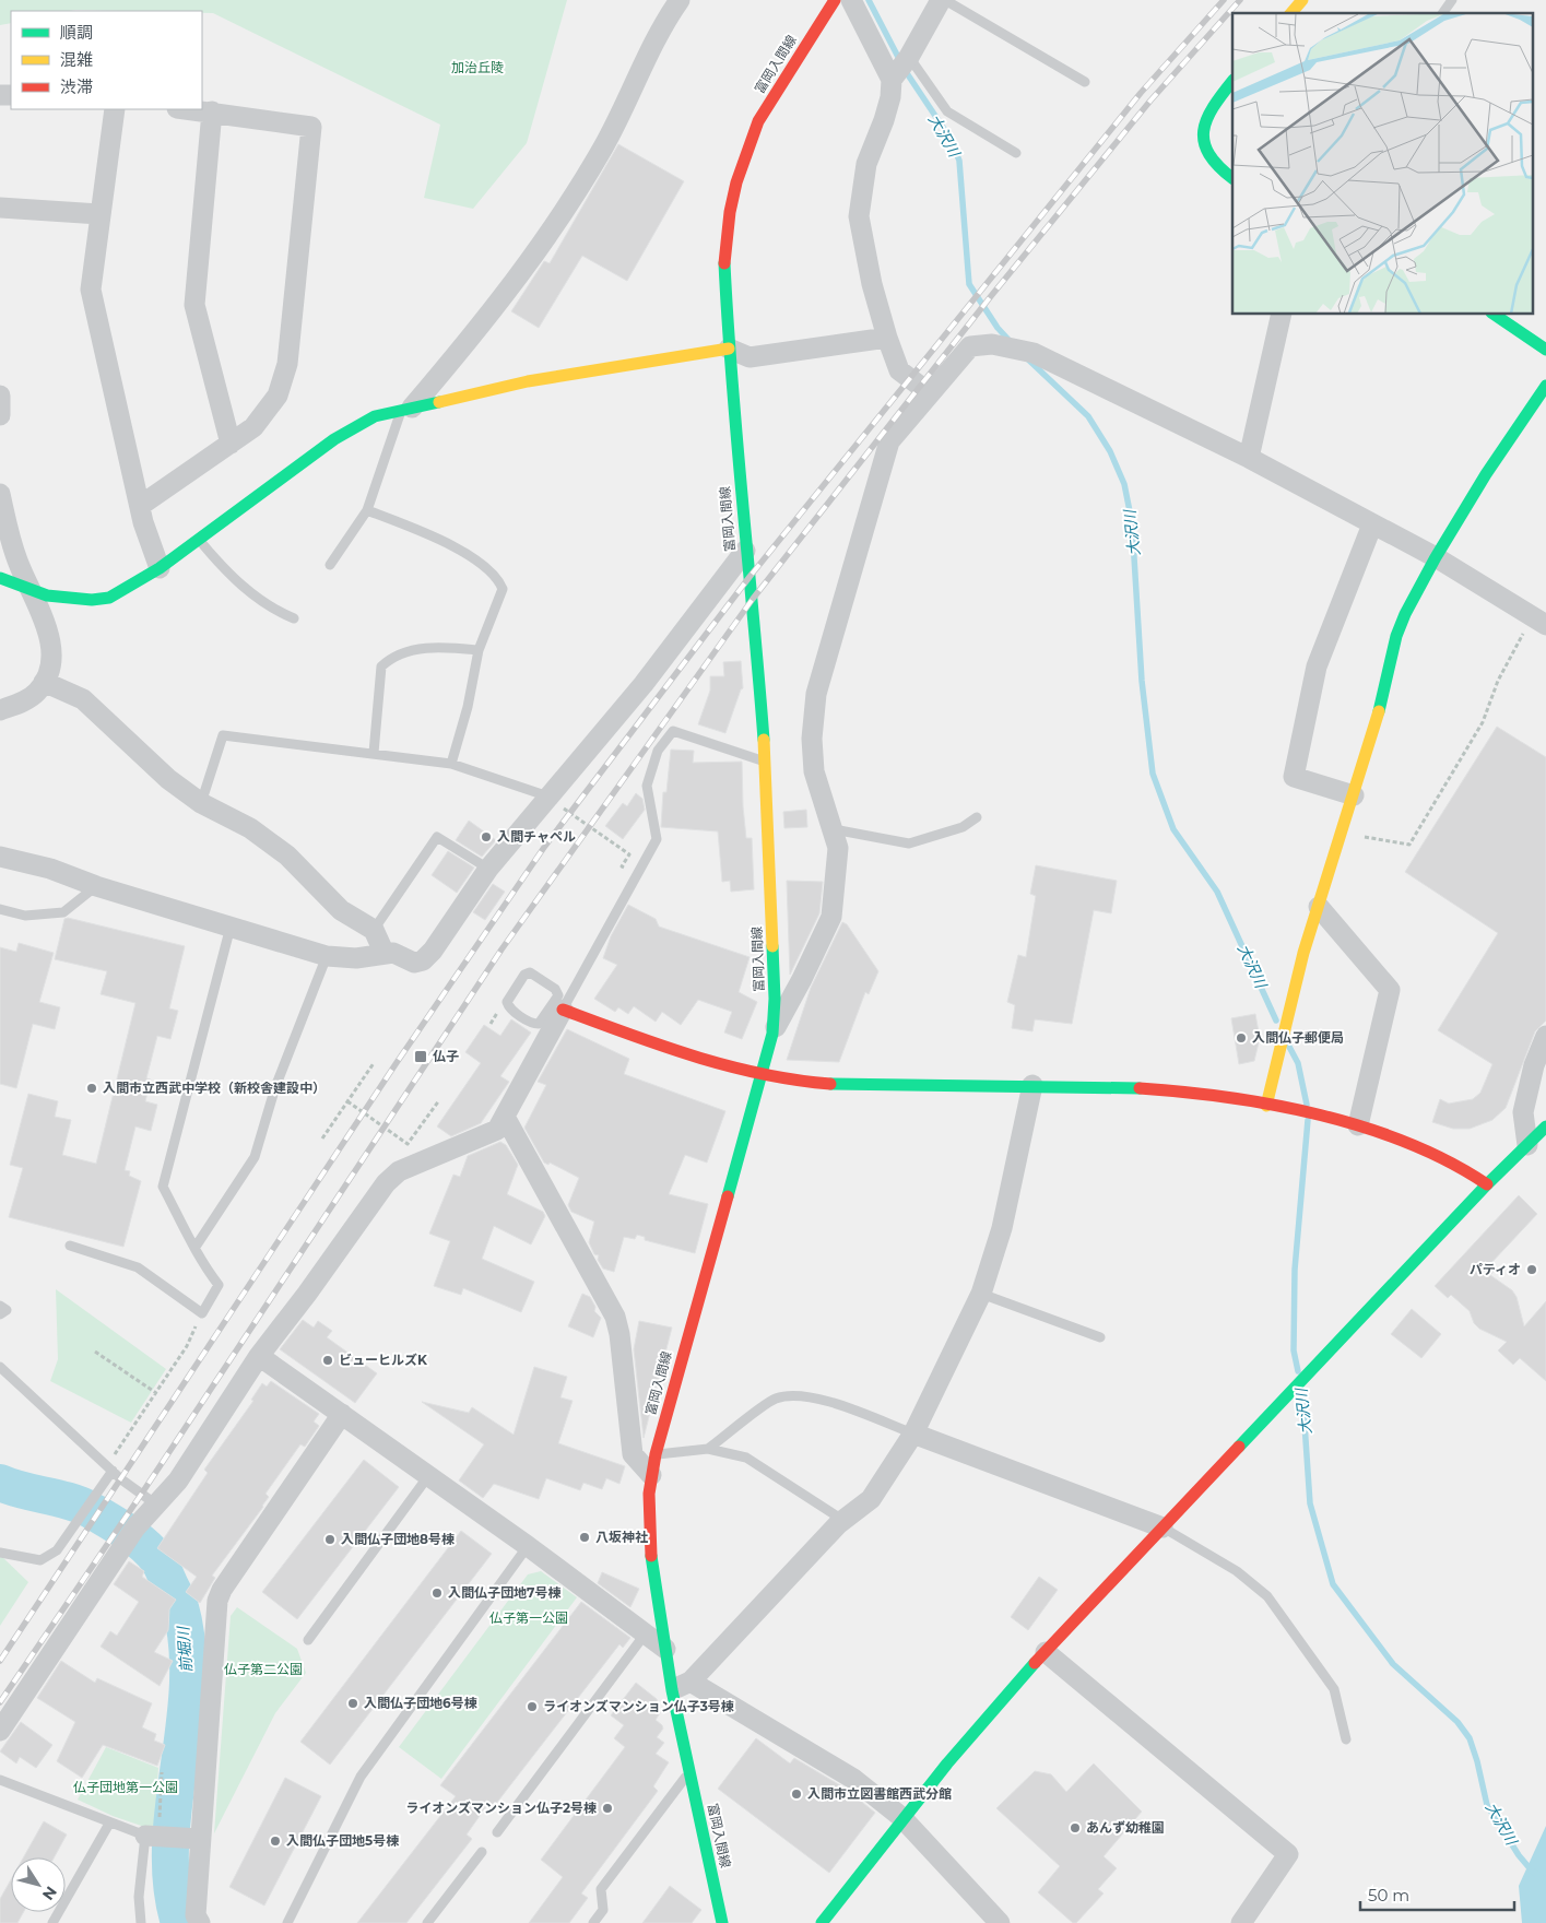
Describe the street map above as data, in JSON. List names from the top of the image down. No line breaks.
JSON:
{"streets":{"street":["富岡入間線"]},"water":["大沢川","前堀川"],"parks":["加治丘陵","仏子第一公園","仏子第二公園","仏子団地第一公園"],"places":{"other":["入間チャペル","入間仏子郵便局","入間市立西武中学校（新校舎建設中）","パティオ","ビューヒルズK","八坂神社","入間仏子団地8号棟","入間仏子団地7号棟","入間仏子団地6号棟","ライオンズマンション仏子3号棟","入間市立図書館西武分館","ライオンズマンション仏子2号棟","あんず幼稚園","入間仏子団地5号棟"],"transit":["仏子"]},"legend":["順調","混雑","渋滞"],"scale_bar":"50 m","north":"bottom right"}
